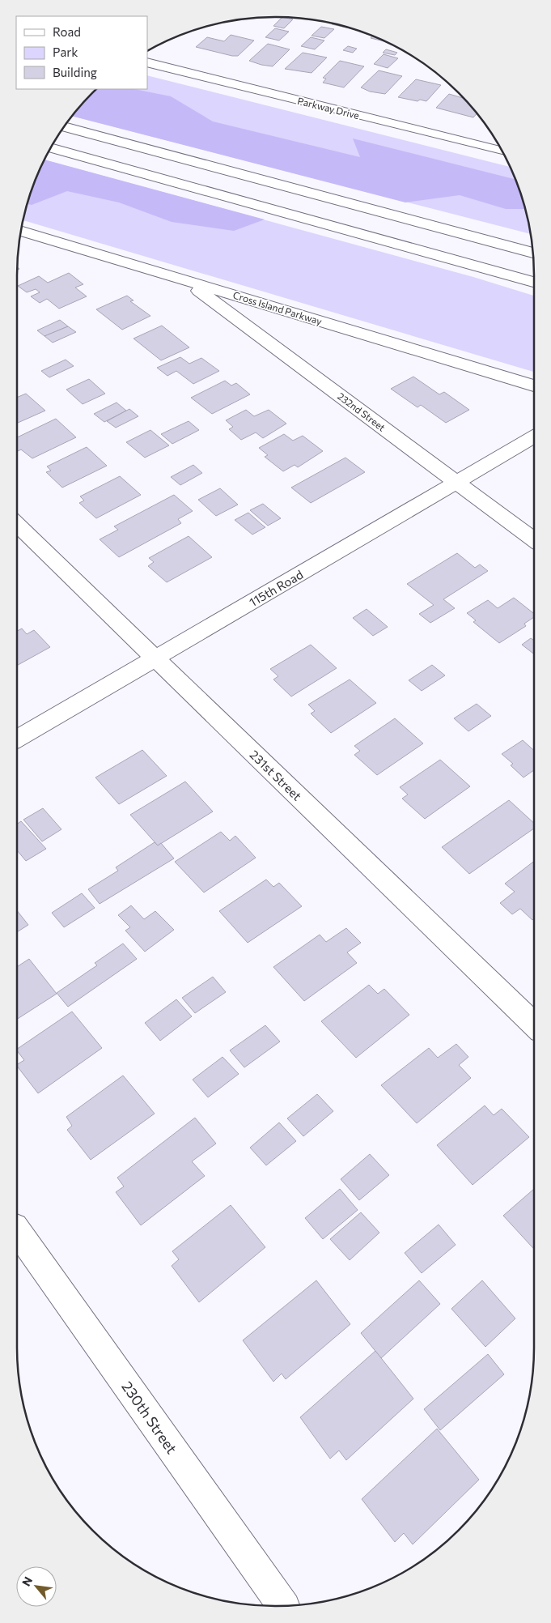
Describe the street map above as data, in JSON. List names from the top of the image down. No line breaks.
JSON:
{"streets":{"main road":["Parkway Drive","Cross Island Parkway","232nd Street","115th Road","231st Street","230th Street"]},"crossings":[["Cross Island Parkway","232nd Street"],["232nd Street","115th Road"],["115th Road","231st Street"]],"legend":["Road","Park","Building"],"north":"top left"}
